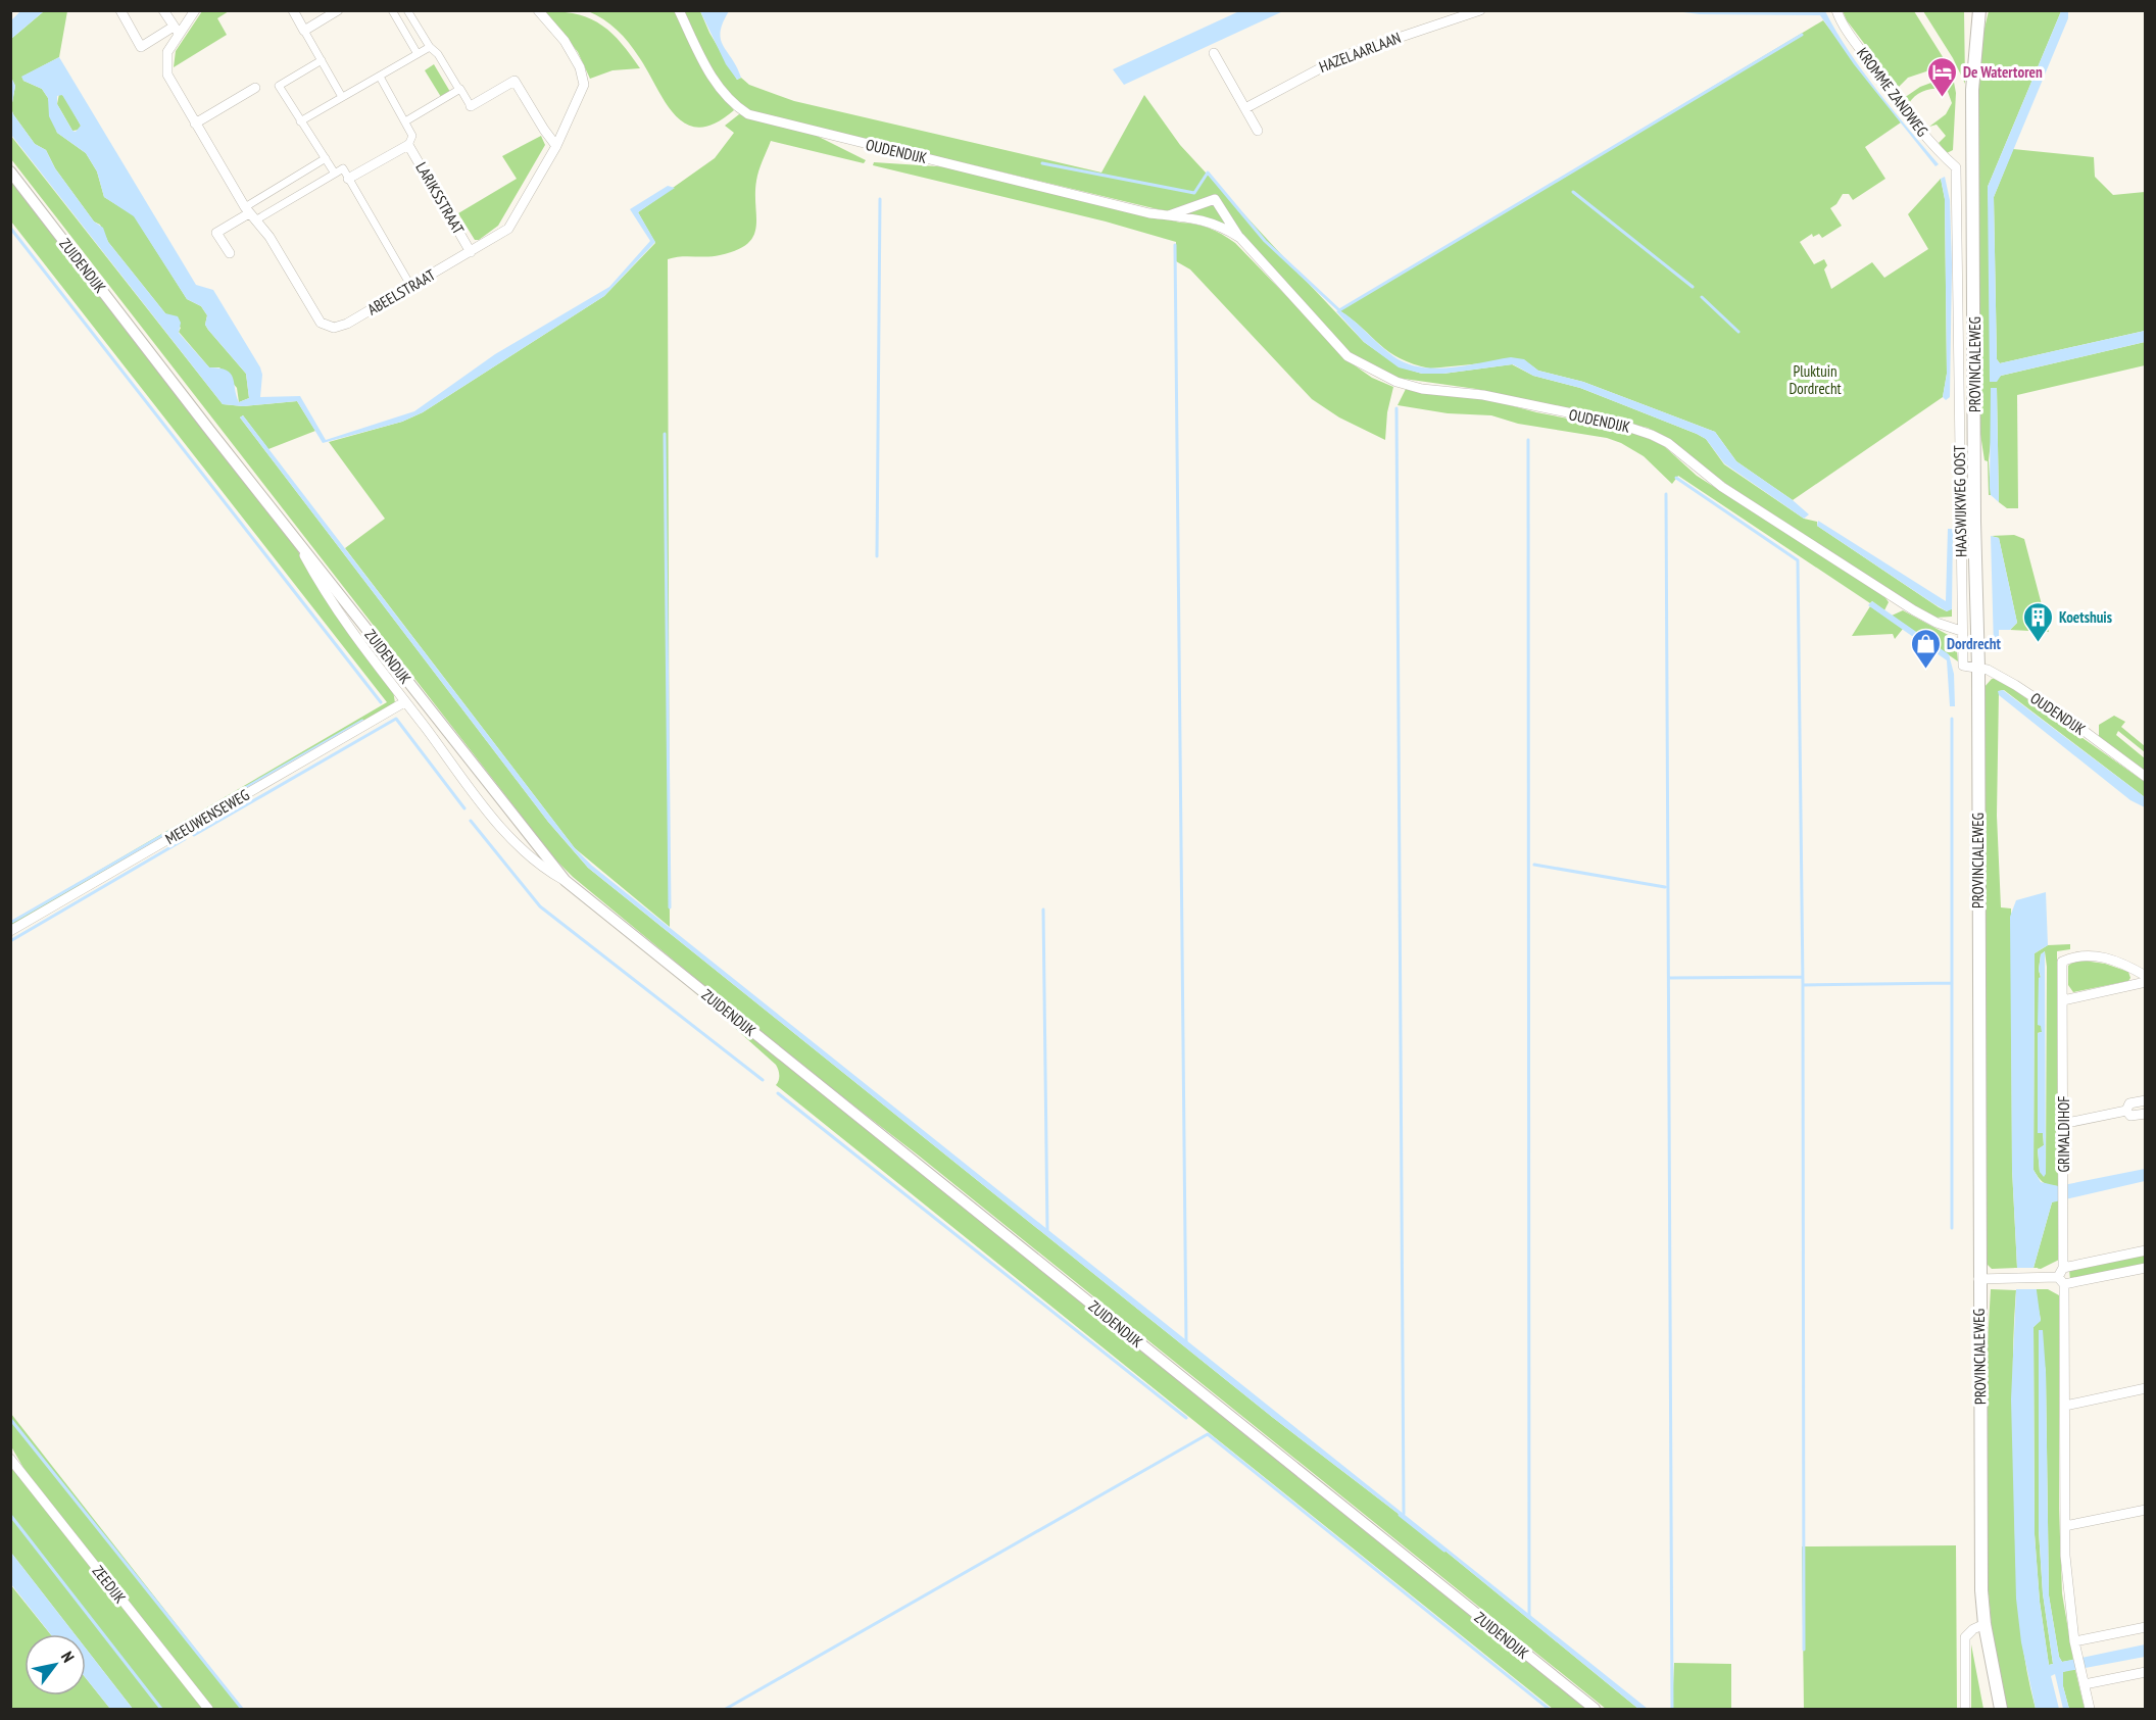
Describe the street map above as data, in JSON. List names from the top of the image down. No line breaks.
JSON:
{"streets":{"main road":["PROVINCIALEWEG"],"street":["HAZELAARLAAN","KROMME ZANDWEG","OUDENDIJK","LARIKSSTRAAT","ZUIDENDIJK","ABEELSTRAAT","HAASWIJKWEG OOST","MEEUWENSEWEG","GRIMALDIHOF","ZEEDIJK"]},"crossings":[["KROMME ZANDWEG","HAASWIJKWEG OOST"],["OUDENDIJK","PROVINCIALEWEG"],["OUDENDIJK","HAASWIJKWEG OOST"],["LARIKSSTRAAT","ABEELSTRAAT"]],"parks":["Pluktuin Dordrecht"],"places":{"hotel":["De Watertoren"],"building":["Koetshuis"],"shop":["Dordrecht"]},"north":"top right"}
